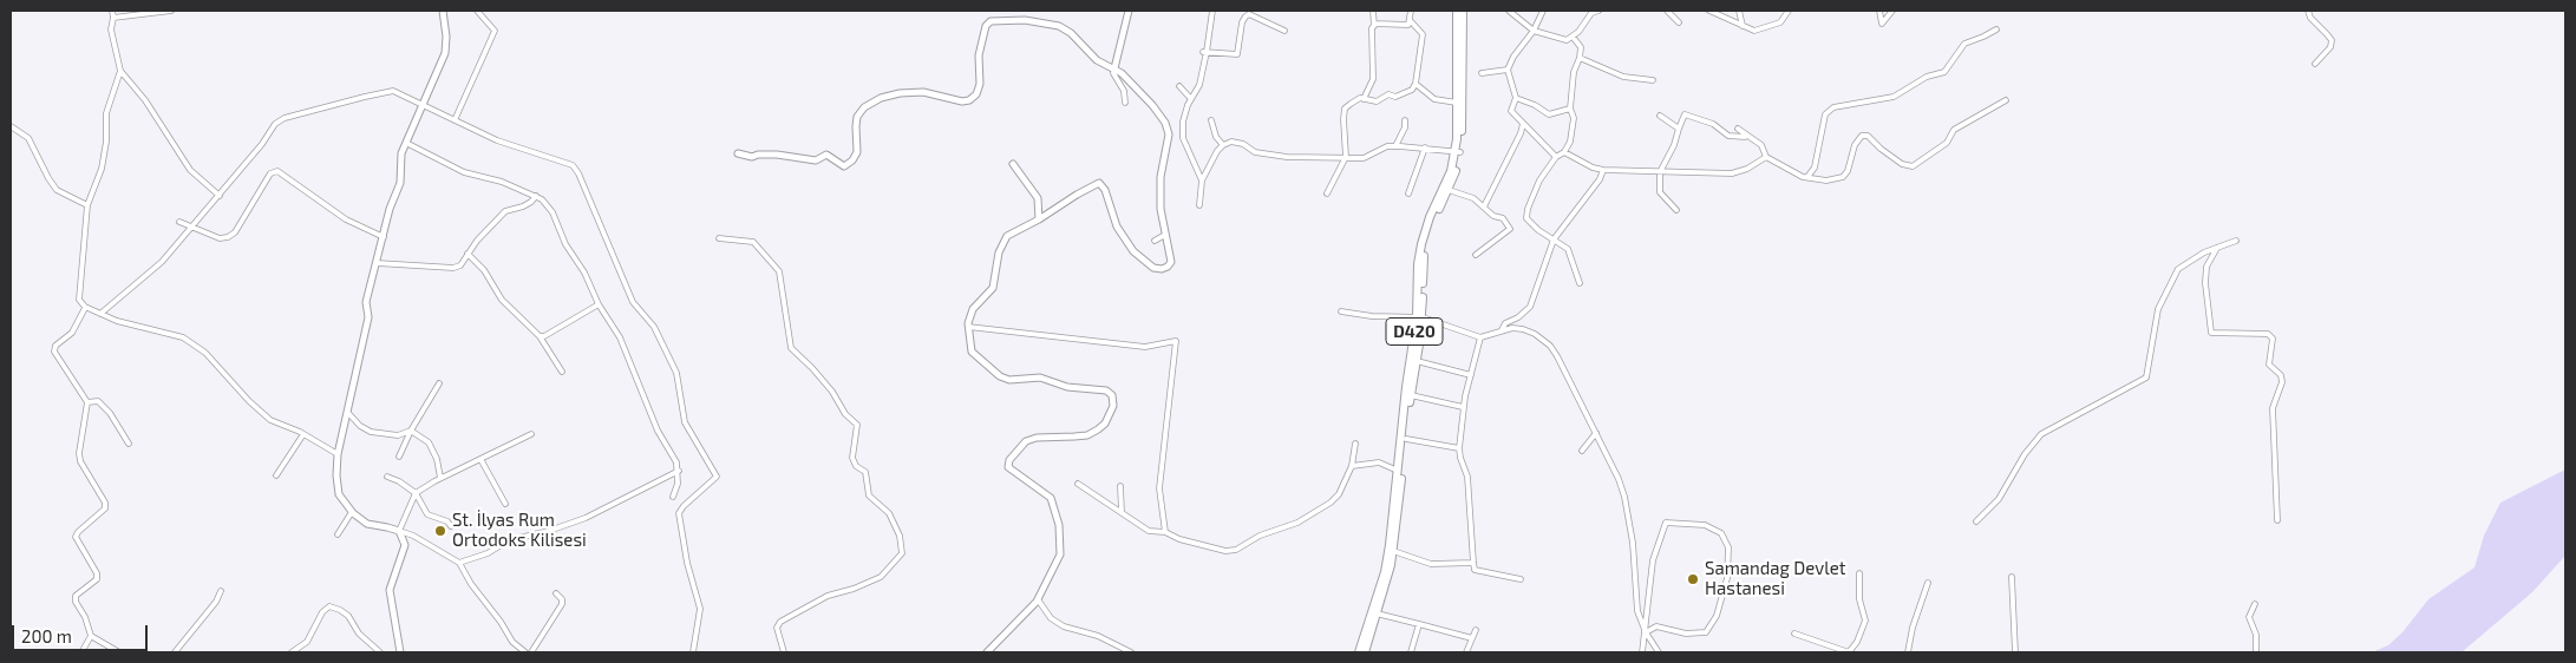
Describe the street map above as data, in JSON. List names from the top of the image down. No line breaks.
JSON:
{"streets":{"highway":["D420"]},"places":["St. İlyas Rum Ortodoks Kilisesi","Samandag Devlet Hastanesi"],"scale_bar":"200 m"}
